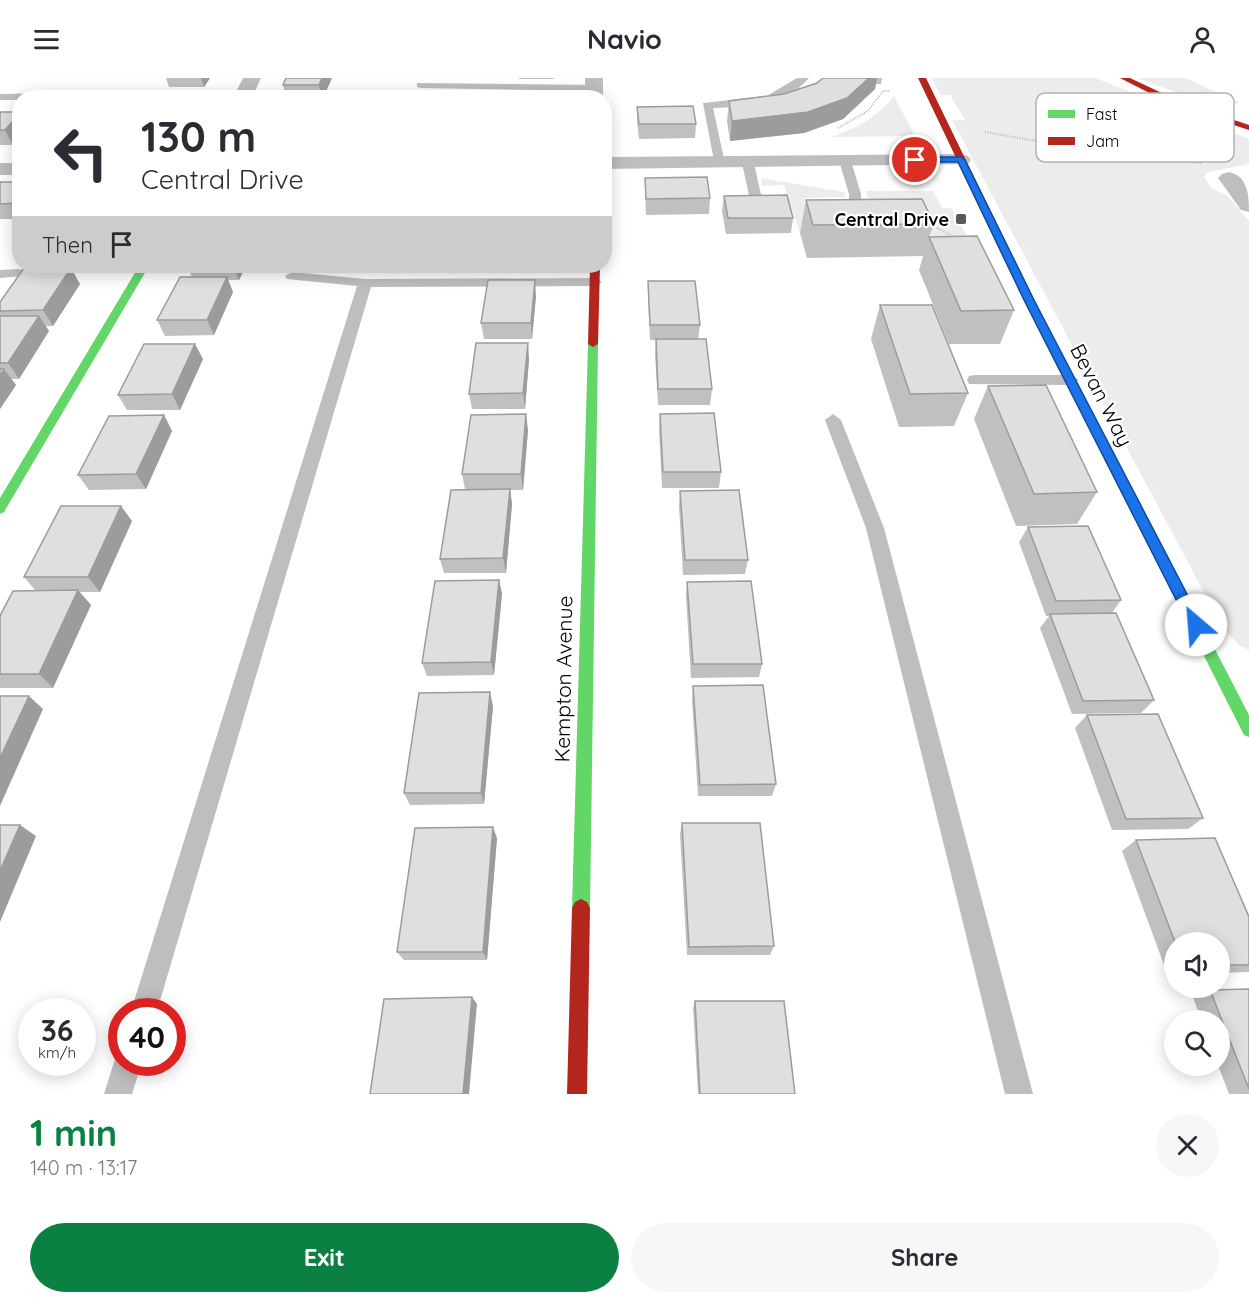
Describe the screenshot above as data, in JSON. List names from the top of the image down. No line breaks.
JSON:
{"streets":{"street":["Bevan Way","Kempton Avenue"]},"places":{"transit":["Central Drive"]},"legend":["Fast","Jam"],"page":{"header":"Navio","turn":["130 m","Central Drive"],"then":"Then","speed":"36 km/h","limit":"40","heading":["1 min","140 m · 13:17"],"buttons":["Exit","Share"]}}
